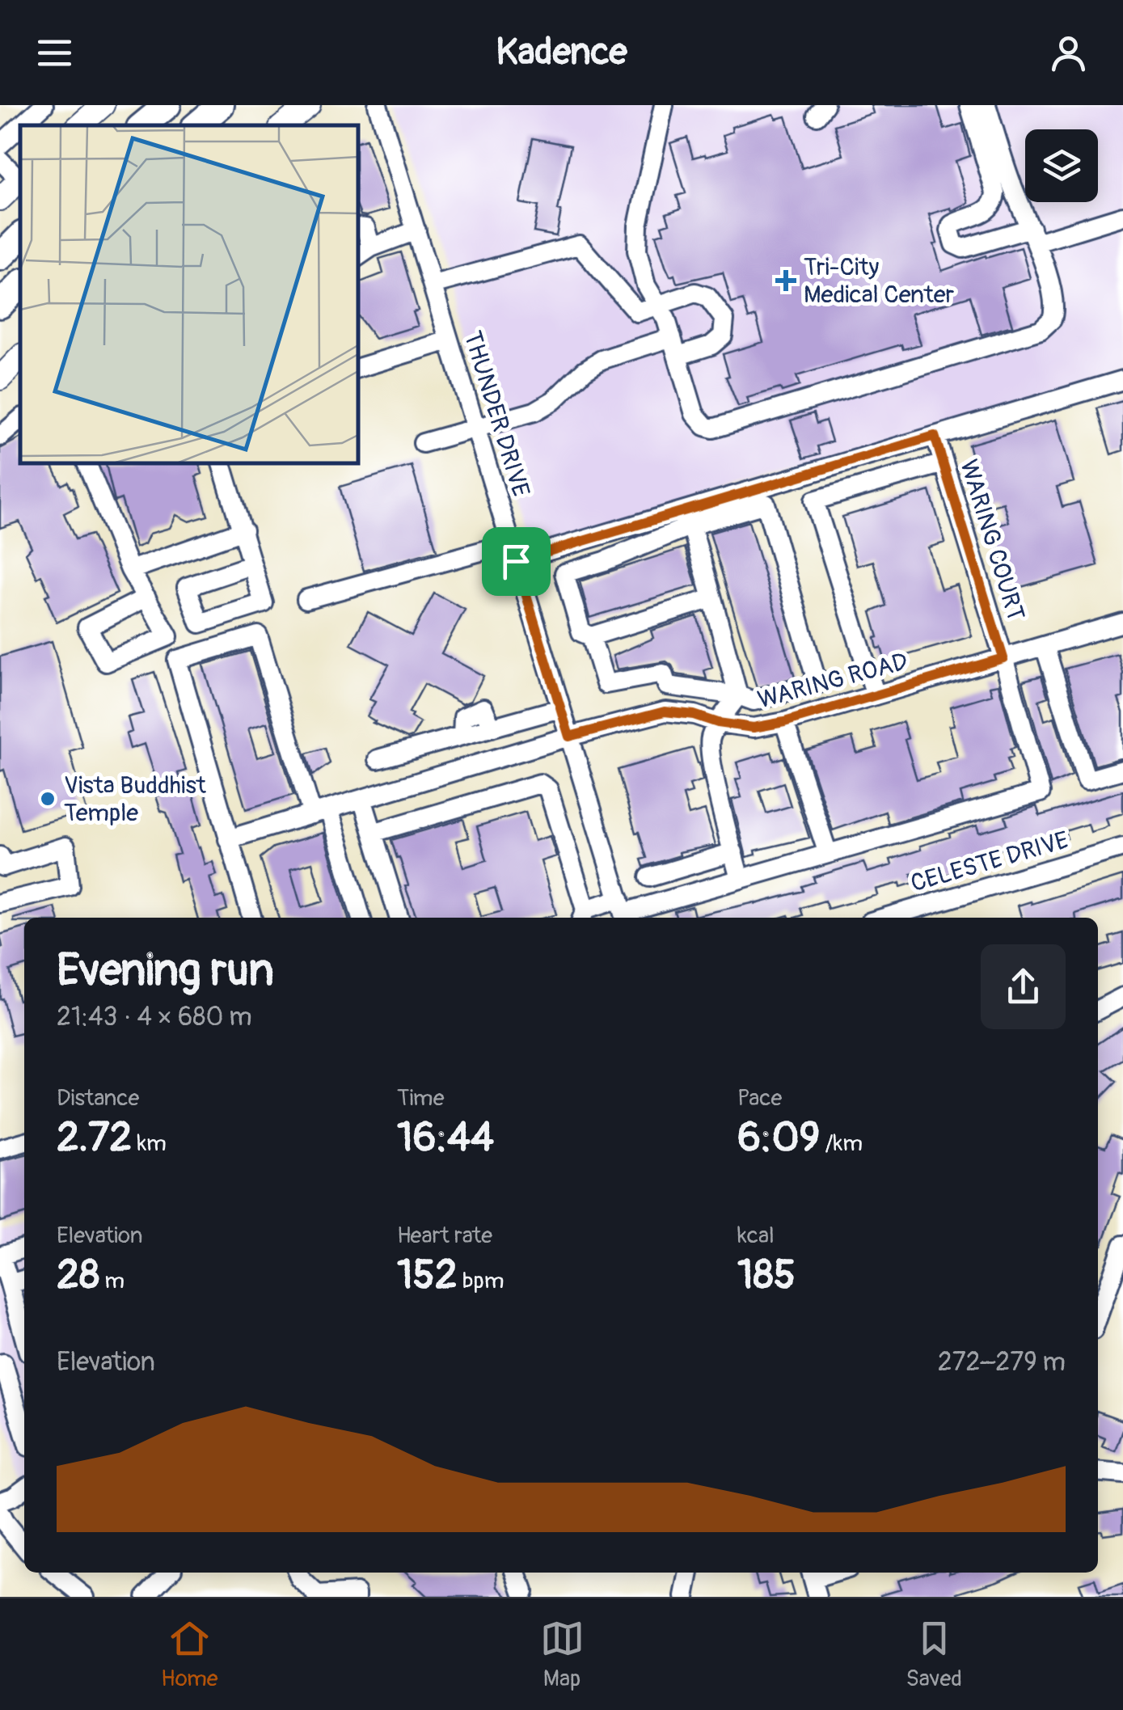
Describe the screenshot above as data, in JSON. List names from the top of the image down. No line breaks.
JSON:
{"streets":{"street":["THUNDER DRIVE","WARING COURT","WARING ROAD","CELESTE DRIVE"]},"crossings":[["THUNDER DRIVE","WARING ROAD"],["WARING COURT","WARING ROAD"]],"places":{"health":["Tri-City Medical Center"],"other":["Vista Buddhist Temple"]},"page":{"header":"Kadence","heading":["Evening run","21:43 · 4 × 680 m"],"stats":[["Distance","2.72 km"],["Time","16:44"],["Pace","6:09 /km"],["Elevation","28 m"],["Heart rate","152 bpm"],["kcal","185"]],"chart":["Elevation","272–279 m"],"tabs":["Home","Map","Saved"]}}
